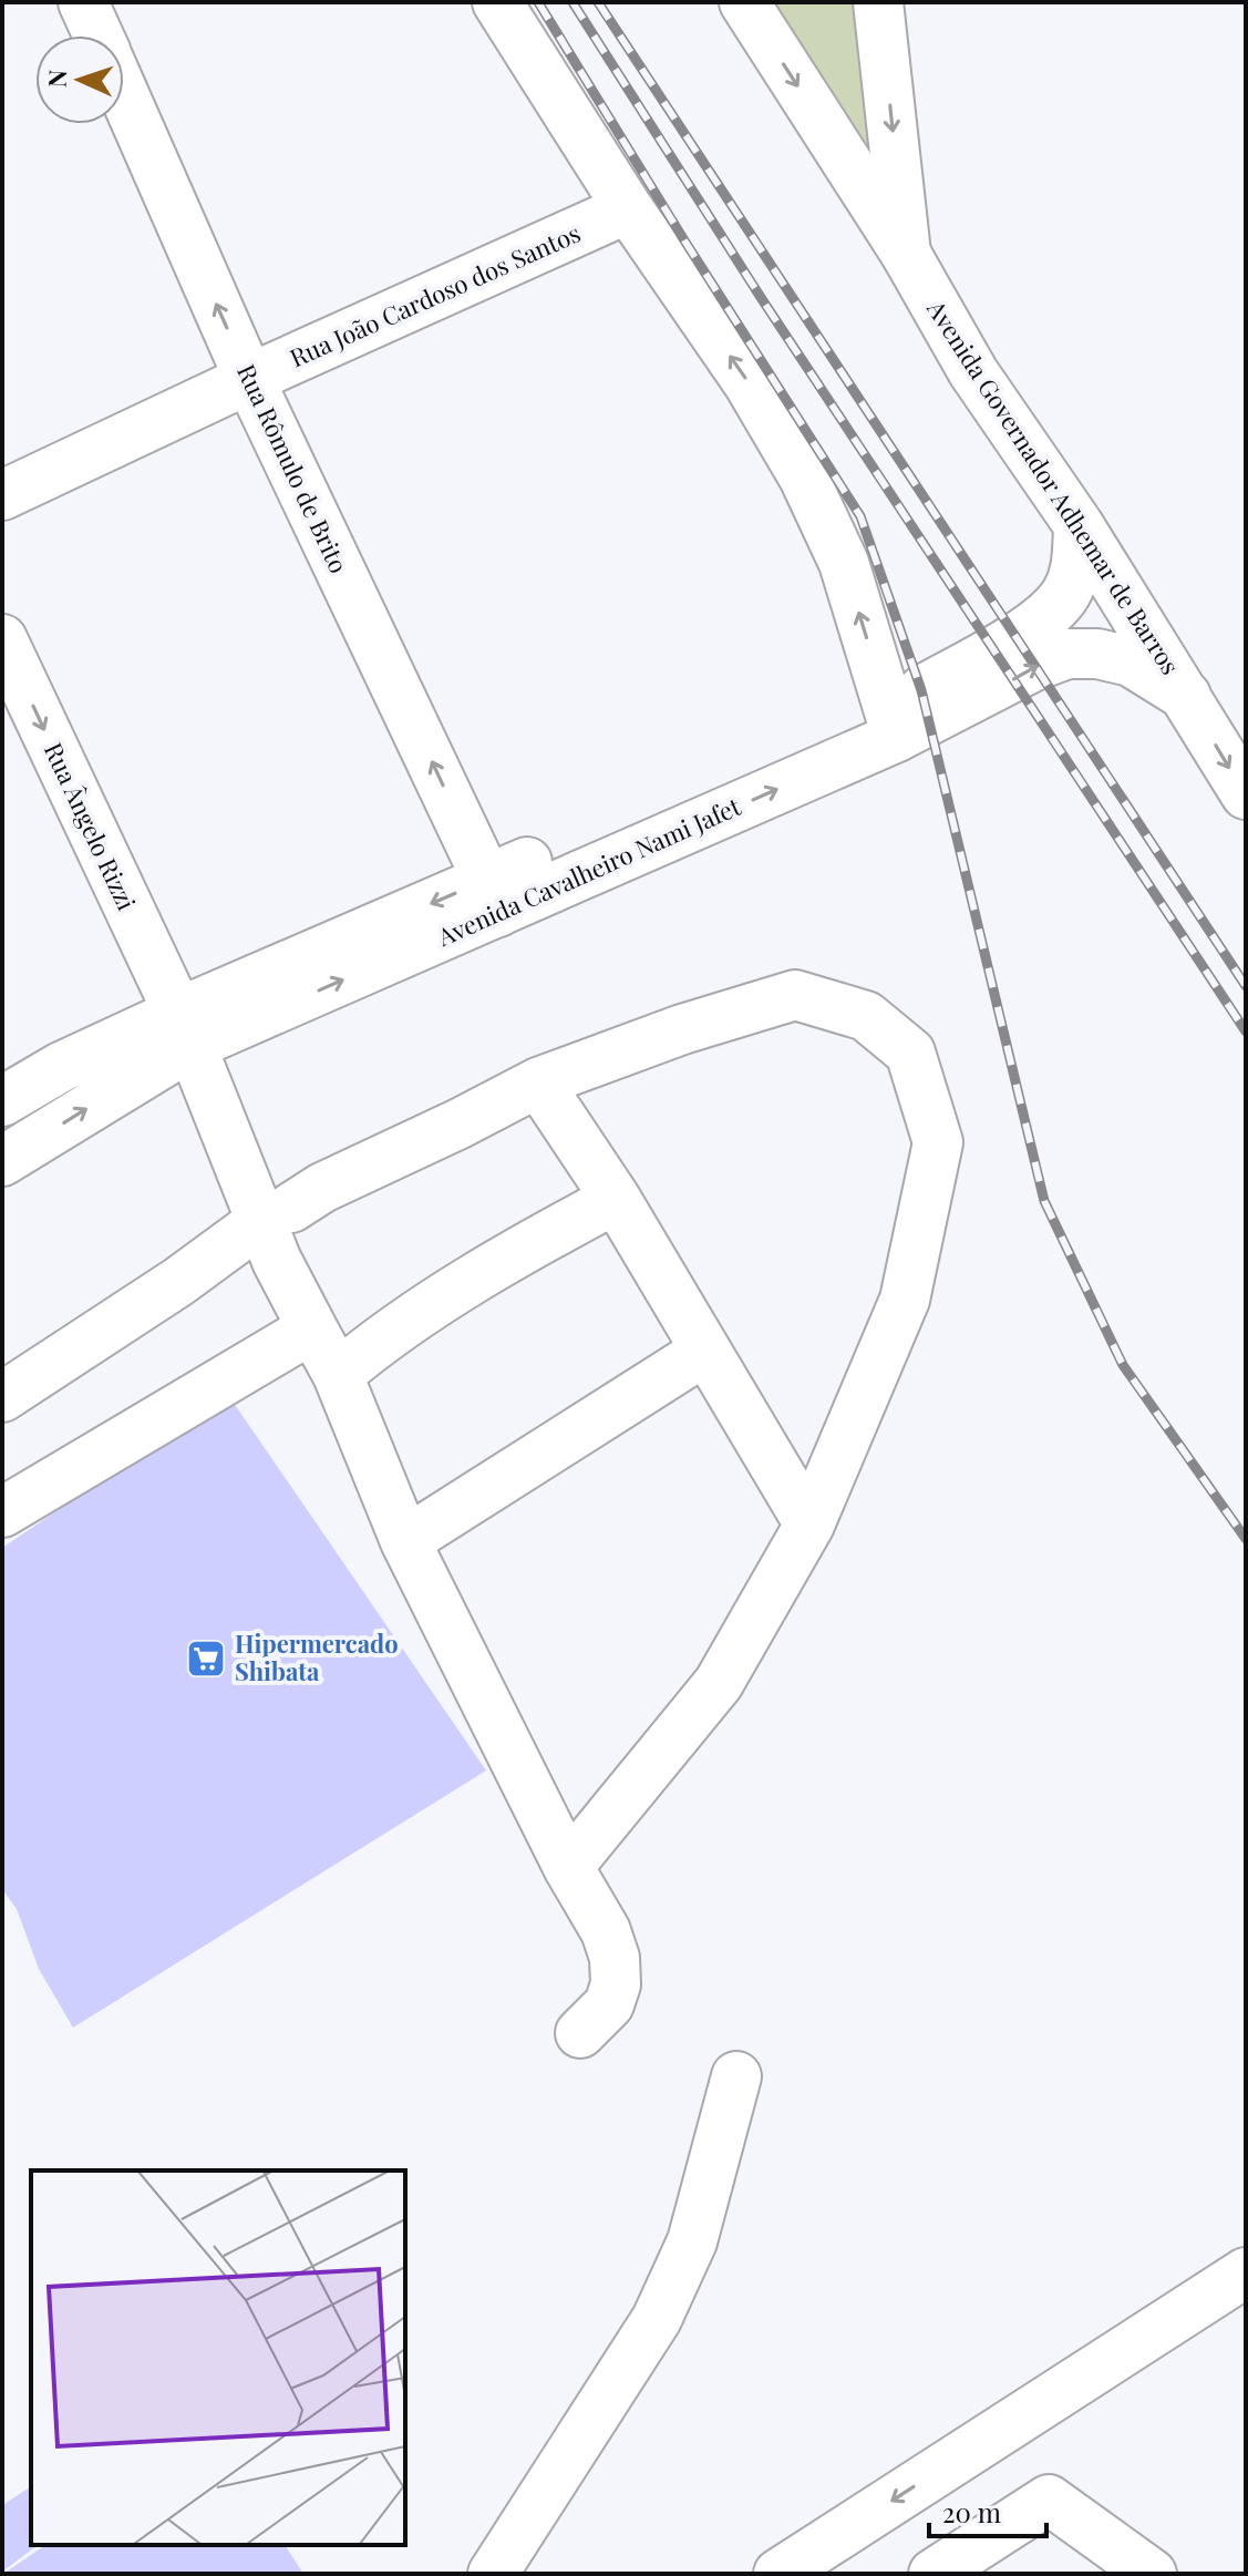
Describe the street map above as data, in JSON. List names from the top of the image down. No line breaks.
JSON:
{"streets":{"street":["Rua João Cardoso dos Santos","Rua Rômulo de Brito","Avenida Governador Adhemar de Barros","Rua Ângelo Rizzi","Avenida Cavalheiro Nami Jafet"]},"crossings":[["Rua João Cardoso dos Santos","Rua Rômulo de Brito"],["Rua Rômulo de Brito","Avenida Cavalheiro Nami Jafet"],["Avenida Governador Adhemar de Barros","Avenida Cavalheiro Nami Jafet"],["Rua Ângelo Rizzi","Avenida Cavalheiro Nami Jafet"]],"places":{"supermarket":["Hipermercado Shibata"]},"scale_bar":"20 m","north":"left"}
